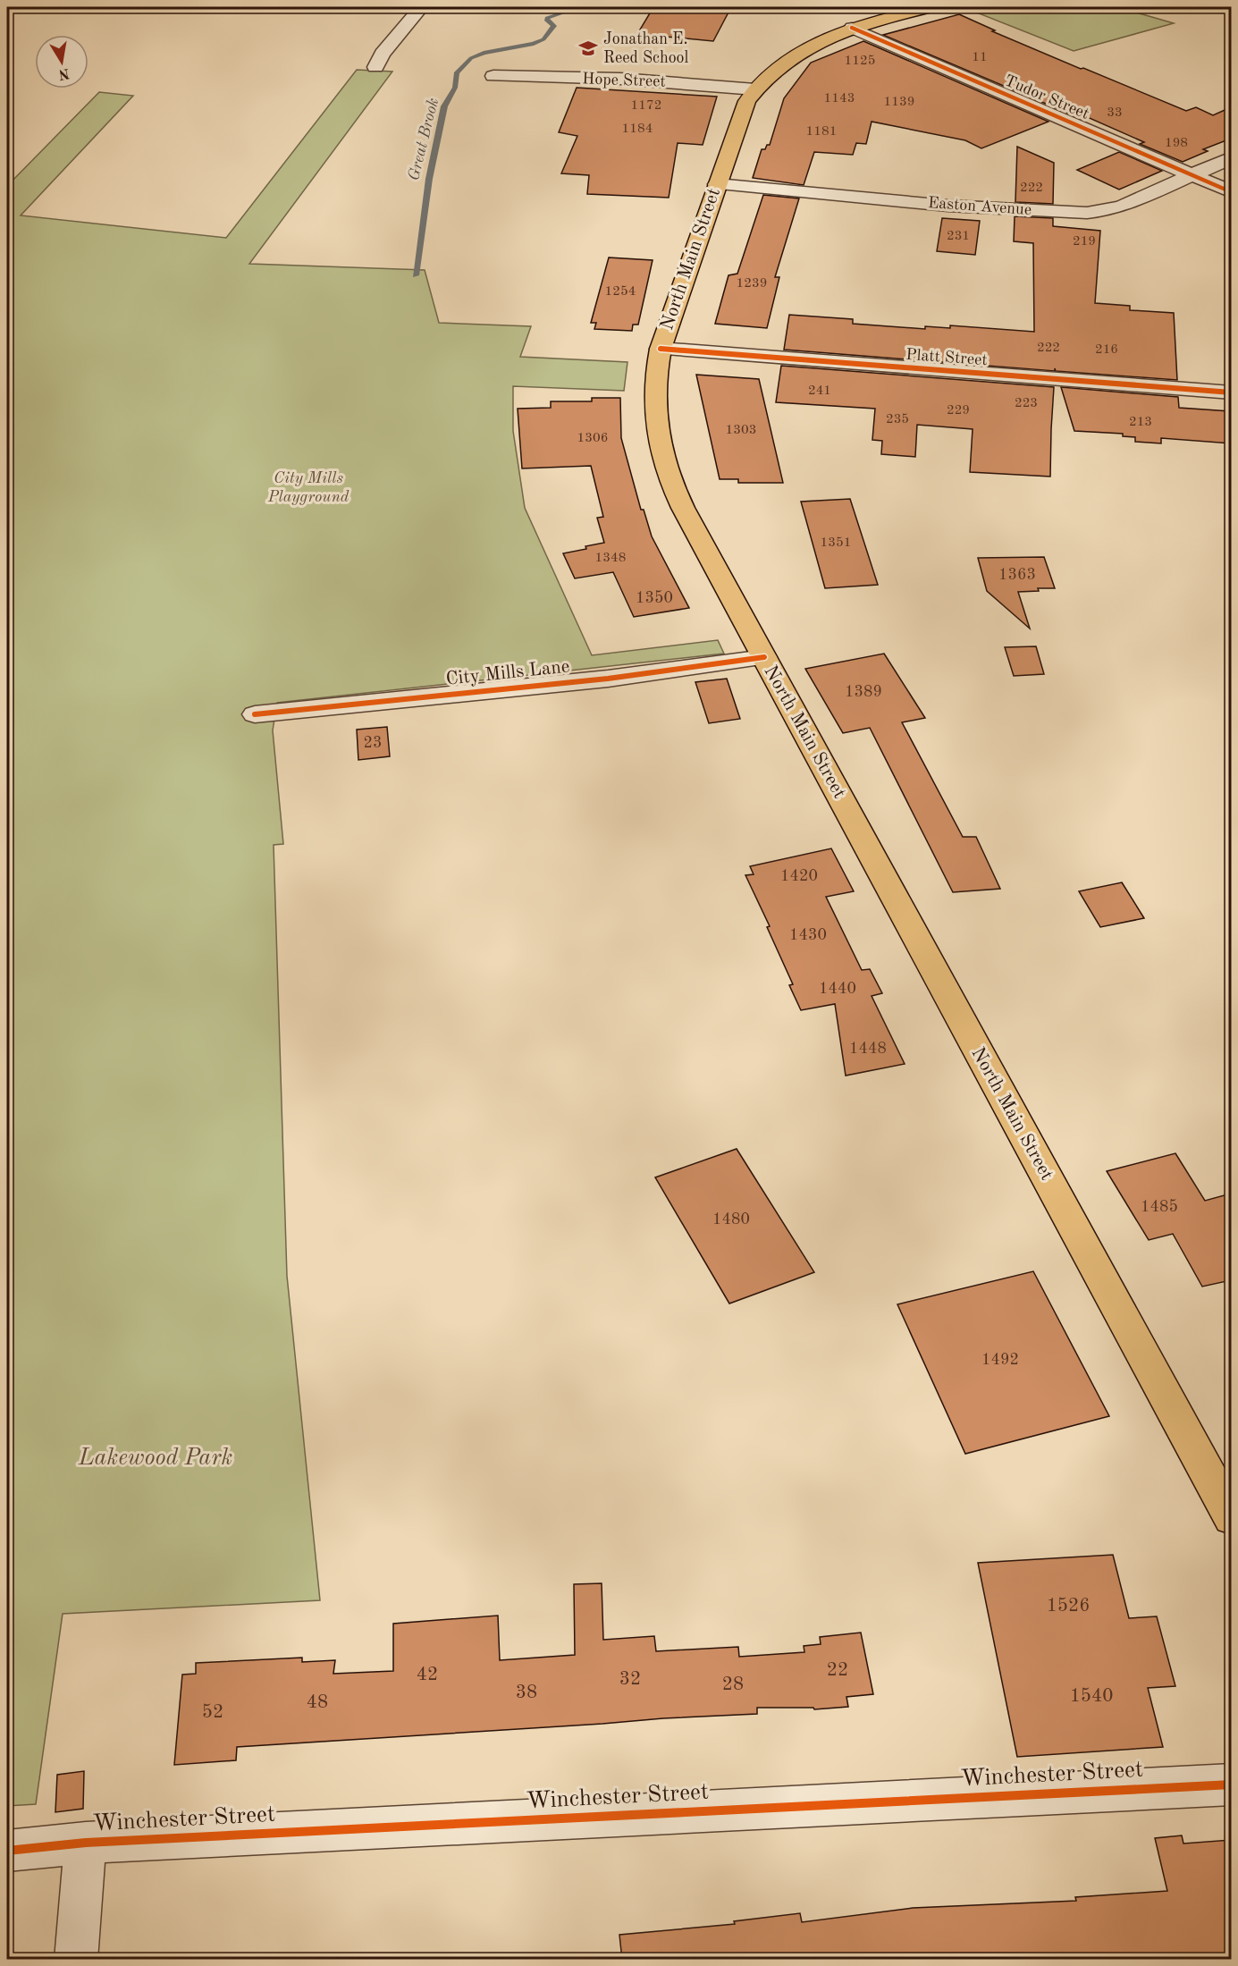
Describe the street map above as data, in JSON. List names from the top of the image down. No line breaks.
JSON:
{"streets":{"main road":["North Main Street"],"street":["Hope Street","Tudor Street","Easton Avenue","Platt Street","City Mills Lane","Winchester Street"]},"crossings":[["Hope Street","North Main Street"],["Tudor Street","Easton Avenue"],["Tudor Street","North Main Street"],["Easton Avenue","North Main Street"],["North Main Street","Platt Street"],["North Main Street","City Mills Lane"]],"water":["Great Brook"],"parks":["City Mills Playground","Lakewood Park"],"places":{"school or university":["Jonathan E. Reed School"]},"house_numbers":["11","1125","1143","1139","1172","33","1184","1181","198","222","231","219","1239","1254","222","216","241","223","229","235","213","1303","1306","1351","1348","1363","1350","1389","23","1420","1430","1440","1448","1485","1480","1492","1526","22","42","32","28","38","1540","48","52"],"north":"bottom"}
